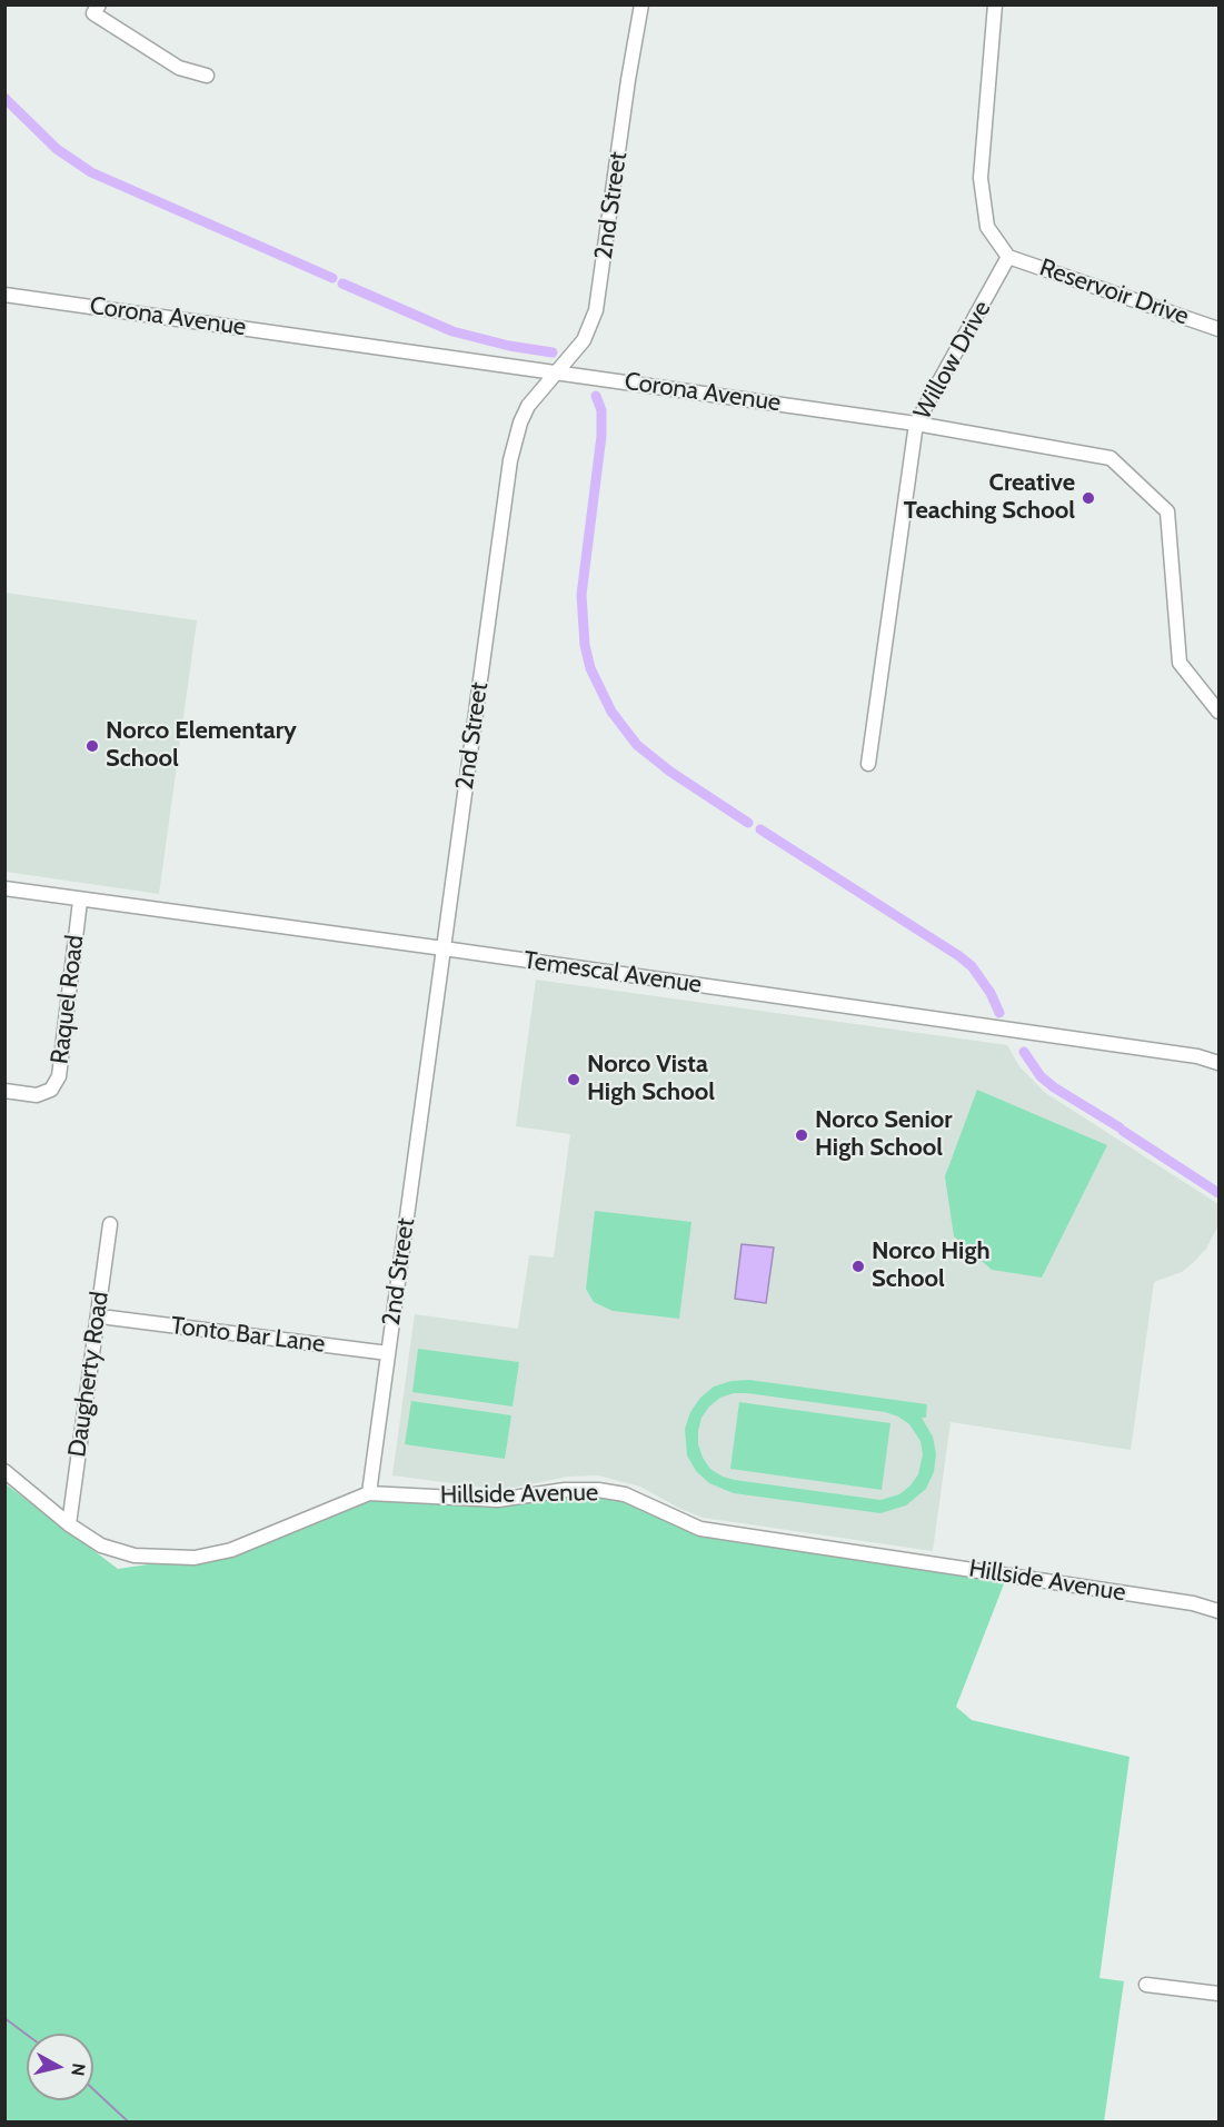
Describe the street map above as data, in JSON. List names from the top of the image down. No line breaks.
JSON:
{"streets":{"street":["2nd Street","Reservoir Drive","Corona Avenue","Willow Drive","Temescal Avenue","Raquel Road","Tonto Bar Lane","Daugherty Road","Hillside Avenue"]},"crossings":[["2nd Street","Corona Avenue"],["2nd Street","Temescal Avenue"],["2nd Street","Tonto Bar Lane"],["2nd Street","Hillside Avenue"],["Reservoir Drive","Willow Drive"],["Corona Avenue","Willow Drive"],["Temescal Avenue","Raquel Road"],["Daugherty Road","Hillside Avenue"]],"places":["Creative Teaching School","Norco Elementary School","Norco Vista High School","Norco Senior High School","Norco High School"],"north":"right"}
